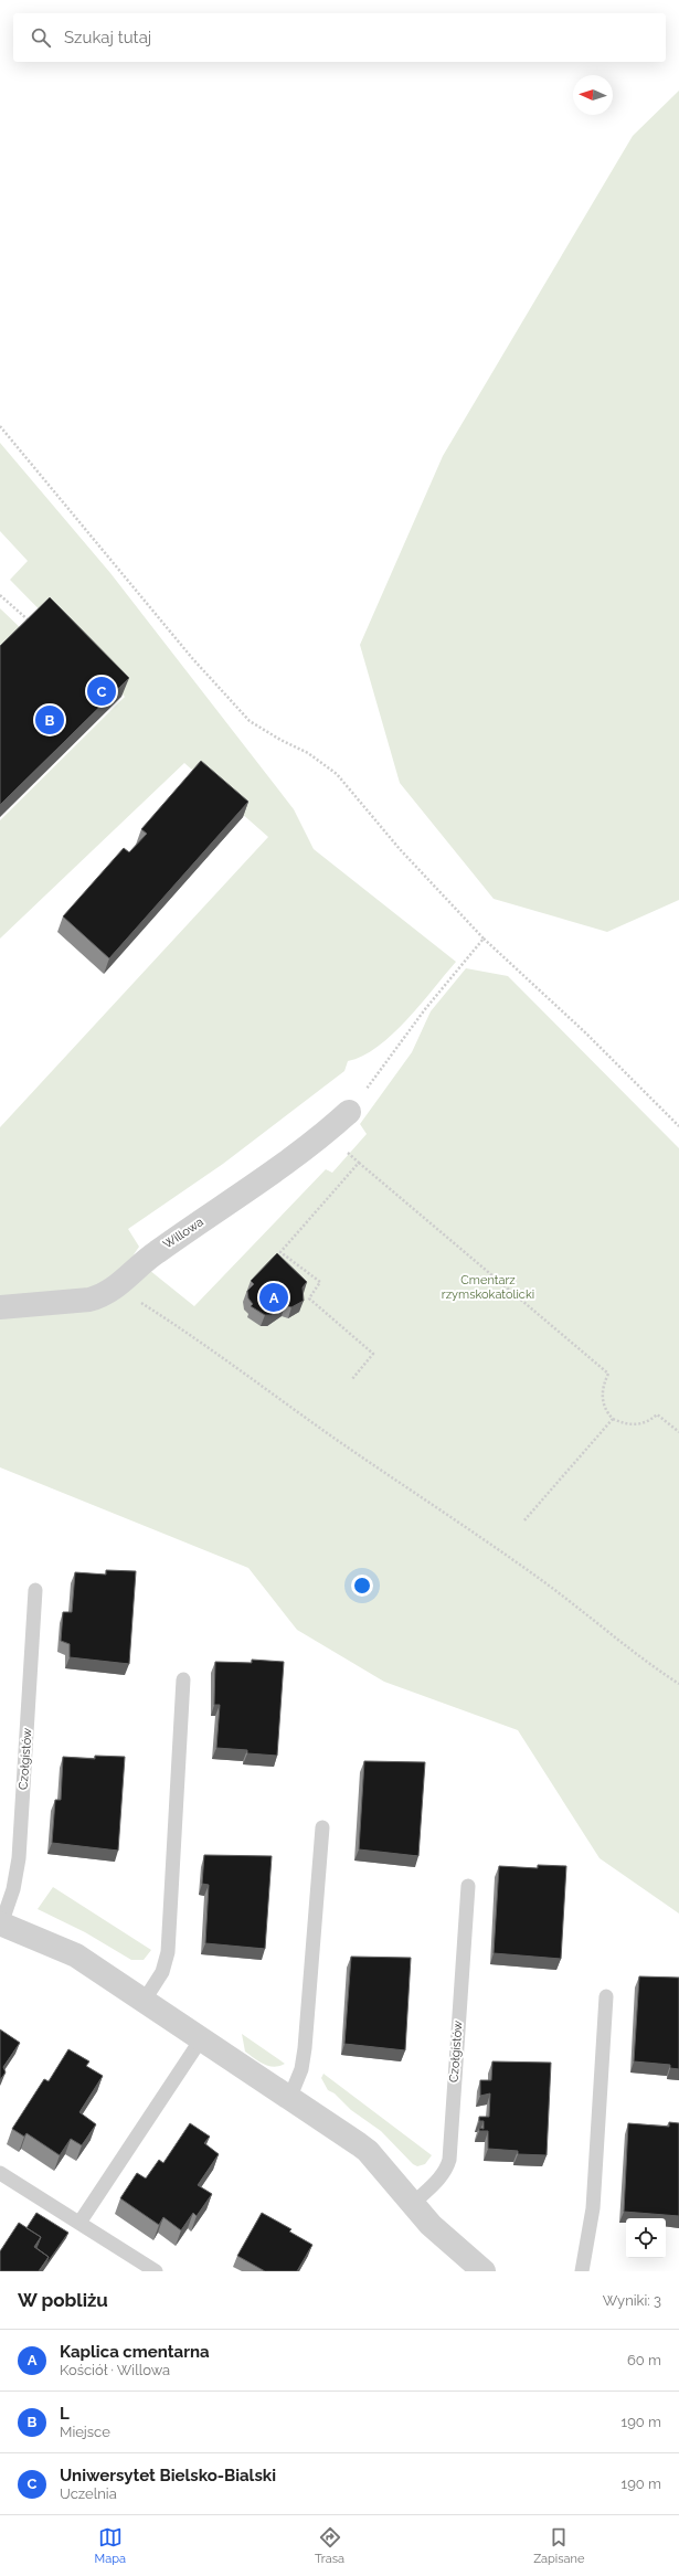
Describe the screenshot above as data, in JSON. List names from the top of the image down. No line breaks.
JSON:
{"streets":{"street":["Willowa","Czołgistów"]},"parks":["Cmentarz rzymskokatolicki"],"north":"left","page":{"search":"Szukaj tutaj","pins":["C","B","A"],"heading":["W pobliżu","Wyniki: 3"],"list":[{"mark":"A","name":"Kaplica cmentarna","note":"Kościół · Willowa","value":"60 m"},{"mark":"B","name":"L","note":"Miejsce","value":"190 m"},{"mark":"C","name":"Uniwersytet Bielsko-Bialski","note":"Uczelnia","value":"190 m"}],"nav":["Mapa","Trasa","Zapisane"]}}
